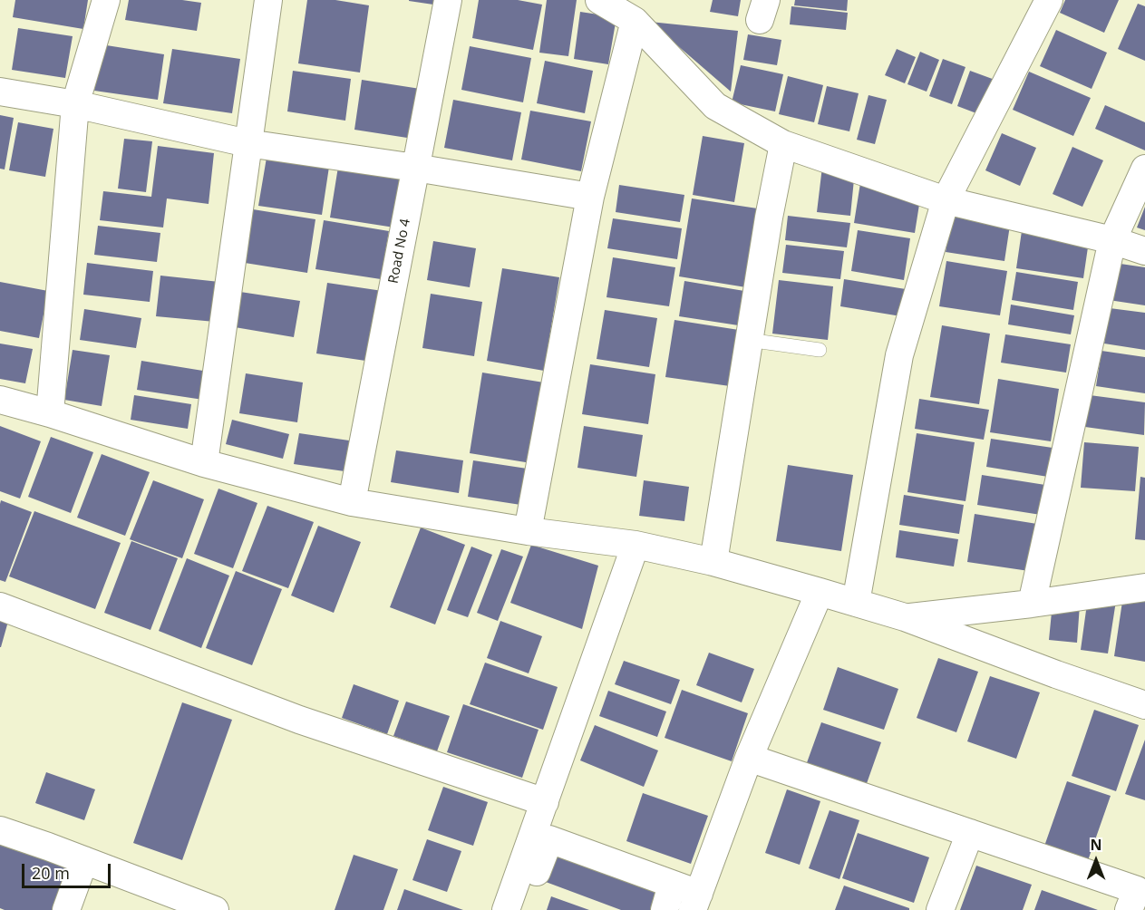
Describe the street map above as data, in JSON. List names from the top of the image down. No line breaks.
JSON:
{"streets":{"street":["Road No 4"]},"scale_bar":"20 m","north":"top"}
